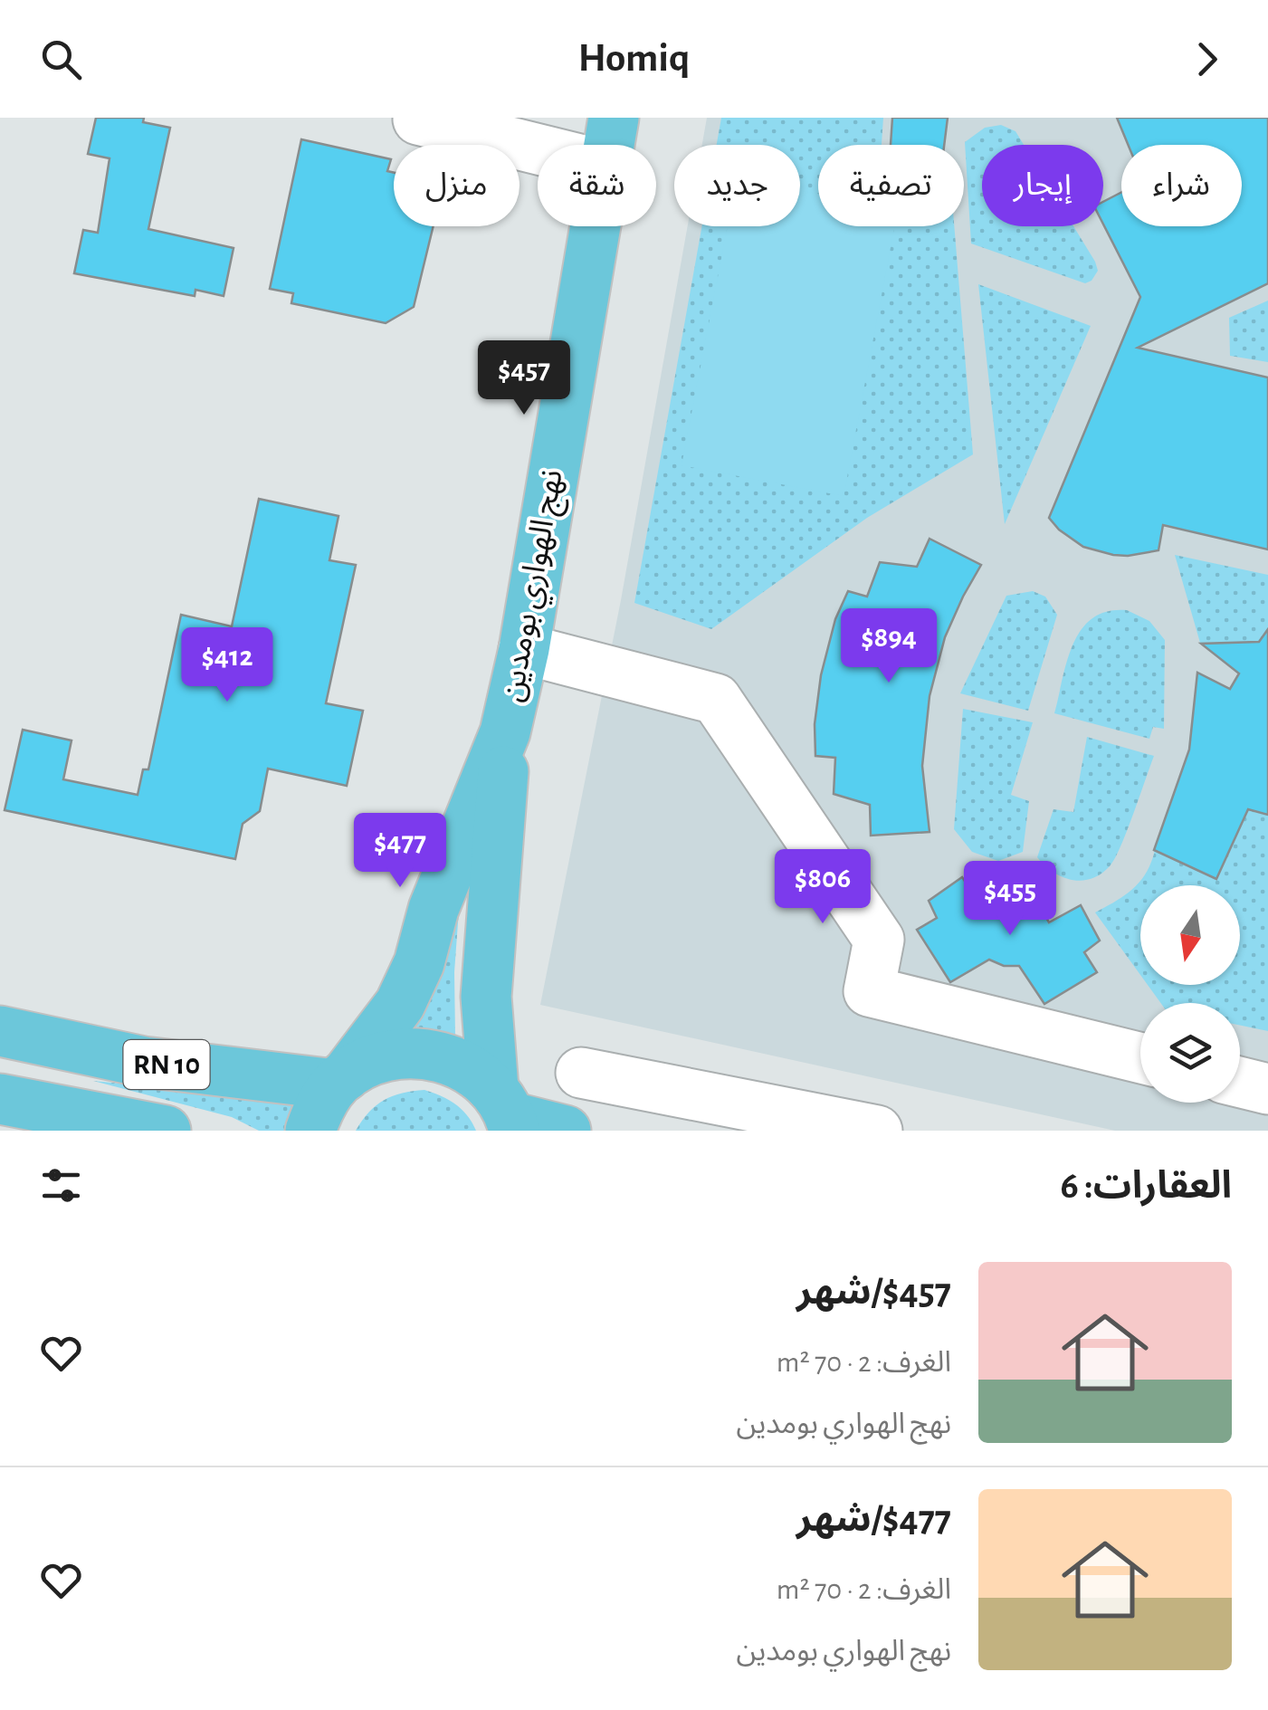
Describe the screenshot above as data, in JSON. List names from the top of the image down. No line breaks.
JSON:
{"streets":{"main road":["نهج الهواري بومدين","RN 10"]},"north":"bottom","page":{"header":"Homiq","chip":["شراء","إيجار","تصفية","جديد","شقة","منزل"],"price":["$457","$894","$412","$477","$806","$455"],"heading":"العقارات: 6","list":[{"name":"$457/شهر","note":"الغرف: 2 · 70 m² · نهج الهواري بومدين"},{"name":"$477/شهر","note":"الغرف: 2 · 70 m² · نهج الهواري بومدين"}]}}
